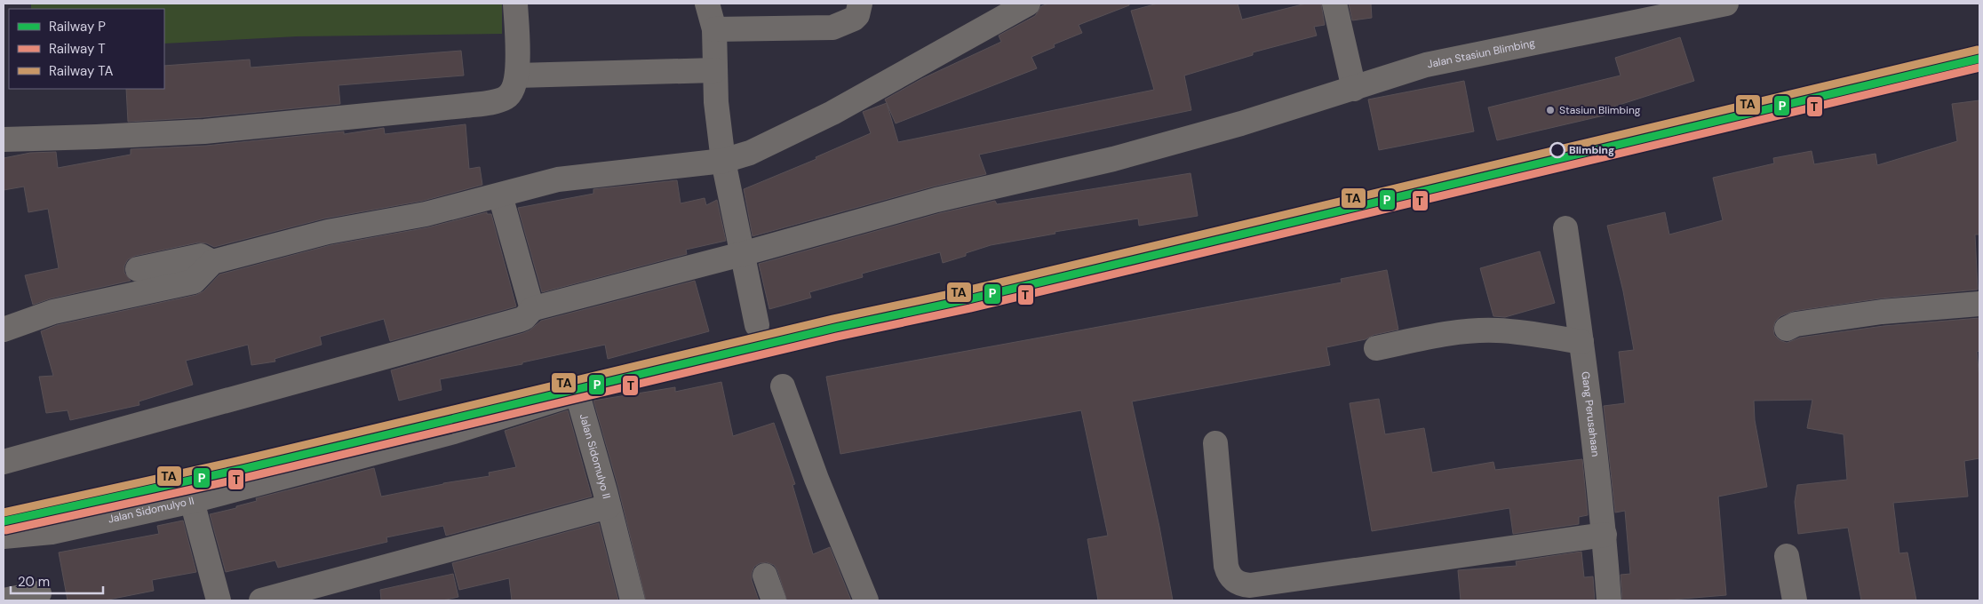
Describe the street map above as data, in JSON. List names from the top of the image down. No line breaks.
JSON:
{"streets":{"street":["Jalan Stasiun Blimbing","Gang Perusahaan","Jalan Sidomulyo II"]},"places":["Stasiun Blimbing","Blimbing"],"lines":["rail line TA","rail line P","rail line T"],"legend":["Railway P","Railway T","Railway TA"],"scale_bar":"20 m"}
